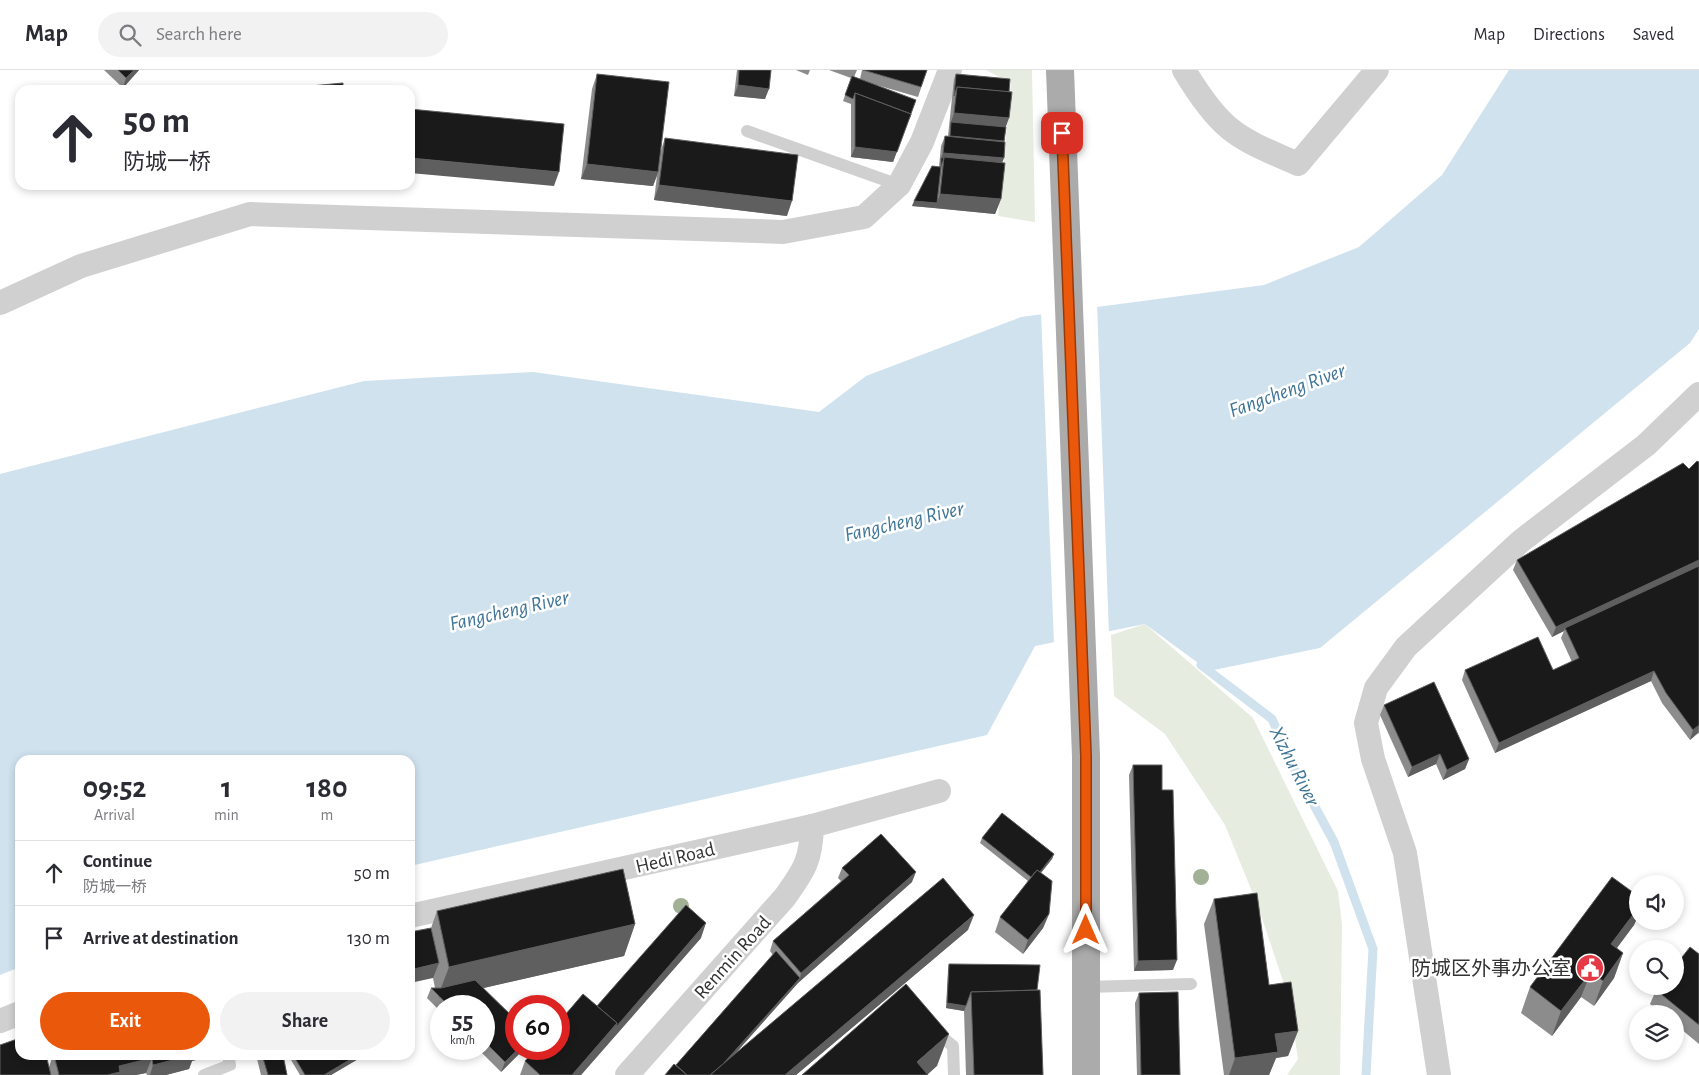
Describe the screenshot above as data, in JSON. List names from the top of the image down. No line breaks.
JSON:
{"streets":{"street":["Hedi Road","Renmin Road"]},"crossings":[["Hedi Road","Renmin Road"]],"water":["Fangcheng River","Xizhu River"],"places":{"public building":["防城区外事办公室"]},"page":{"header":"Map","search":"Search here","nav":["Map","Directions","Saved"],"turn":["50 m","防城一桥"],"eta":["09:52","Arrival","1","min","180","m"],"list":[{"name":"Continue","note":"防城一桥","value":"50 m"},{"name":"Arrive at destination","value":"130 m"}],"buttons":["Exit","Share"],"speed":"55 km/h","limit":"60"}}
